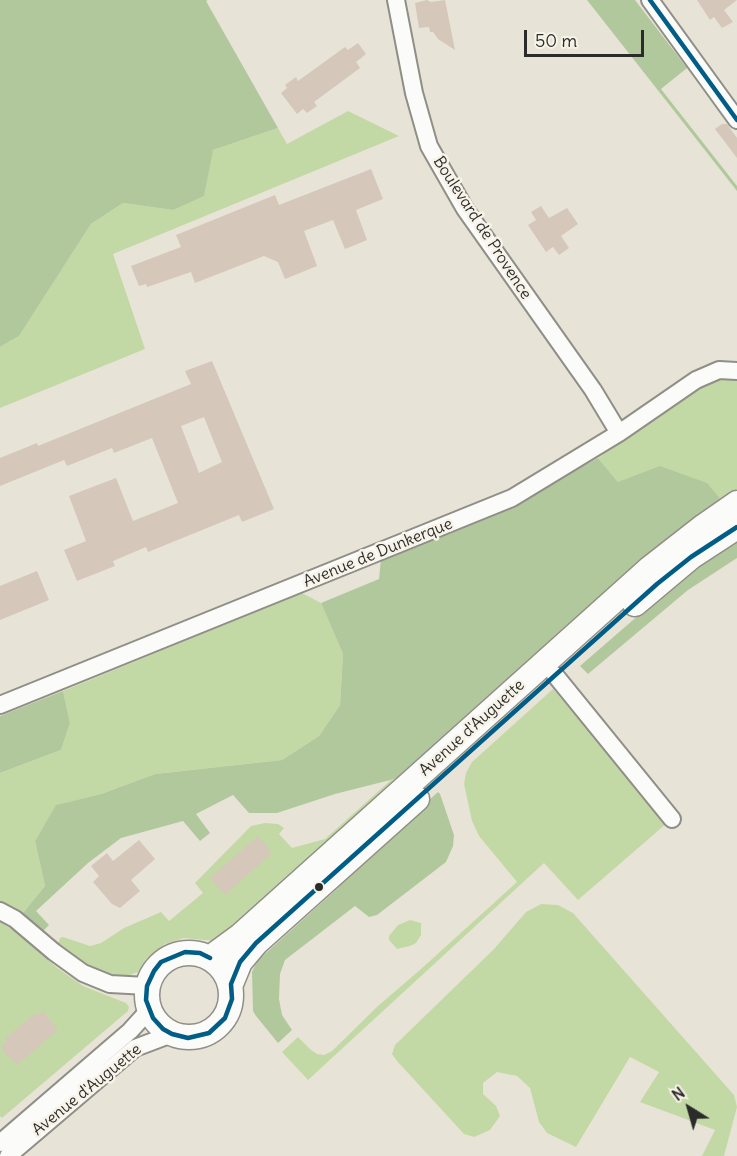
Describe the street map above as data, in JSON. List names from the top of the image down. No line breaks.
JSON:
{"streets":{"main road":["Avenue d'Auguette"],"street":["Boulevard de Provence","Avenue de Dunkerque"]},"crossings":[["Boulevard de Provence","Avenue de Dunkerque"]],"scale_bar":"50 m","north":"top left"}
